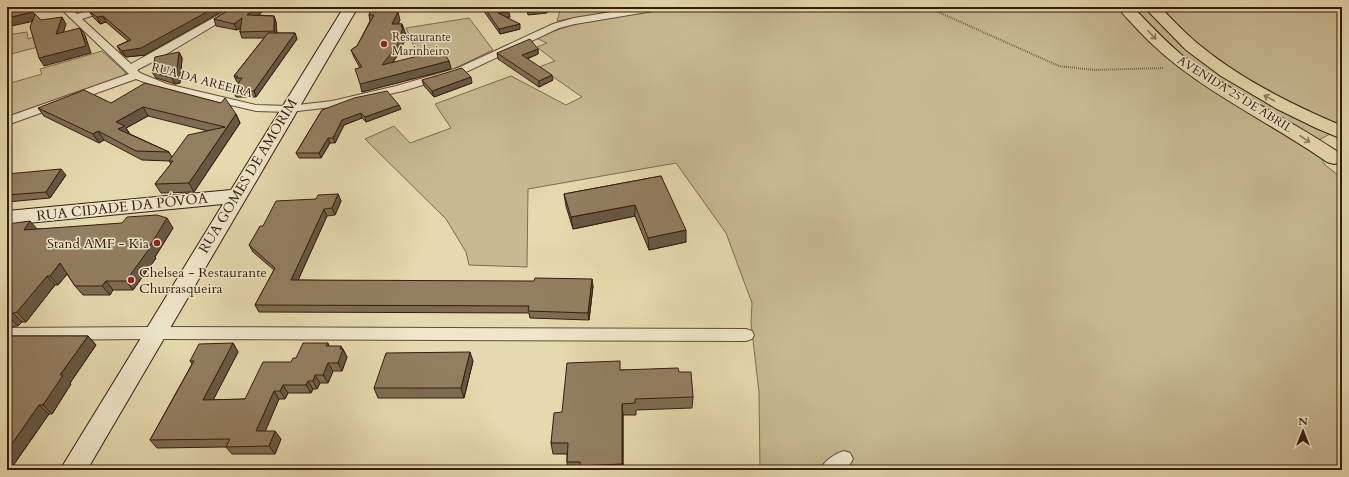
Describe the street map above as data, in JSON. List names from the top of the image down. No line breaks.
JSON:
{"streets":{"main road":["AVENIDA 25 DE ABRIL","RUA GOMES DE AMORIM","RUA CIDADE DA PÓVOA"],"street":["RUA DA AREEIRA"]},"crossings":[["RUA DA AREEIRA","RUA GOMES DE AMORIM"],["RUA GOMES DE AMORIM","RUA CIDADE DA PÓVOA"]],"places":["Restaurante Marinheiro","Stand AMF - Kia","Chelsea - Restaurante Churrasqueira"],"north":"top"}
